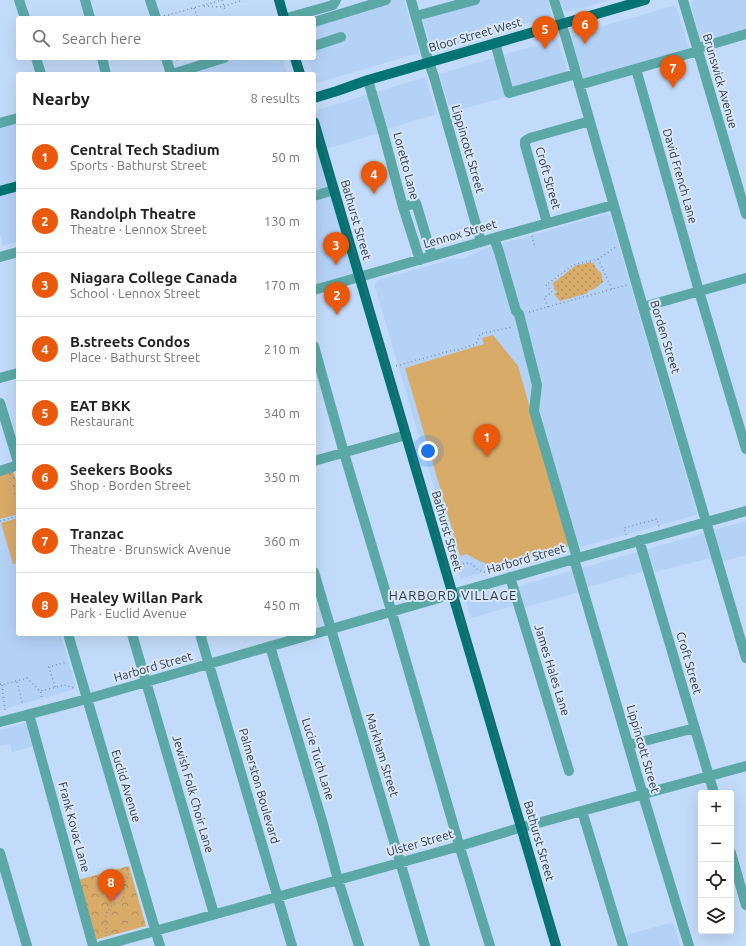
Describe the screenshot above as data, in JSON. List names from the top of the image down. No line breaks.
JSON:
{"streets":{"main road":["Bloor Street West","Bathurst Street"],"street":["Brunswick Avenue","Lippincott Street","Loretto Lane","David French Lane","Croft Street","Lennox Street","Borden Street","Harbord Street","James Hales Lane","Markham Street","Lucie Tuch Lane","Euclid Avenue","Palmerston Boulevard","Jewish Folk Choir Lane","Frank Kovac Lane","Ulster Street"]},"crossings":[["Bloor Street West","Lippincott Street"],["Bloor Street West","Loretto Lane"],["Bloor Street West","Borden Street"],["Lippincott Street","Lennox Street"],["Lippincott Street","Harbord Street"],["Lippincott Street","Ulster Street"],["Loretto Lane","Lennox Street"],["Croft Street","Lennox Street"],["Croft Street","Borden Street"],["Croft Street","Harbord Street"],["Croft Street","Ulster Street"],["Bathurst Street","Lennox Street"],["Bathurst Street","Harbord Street"],["Bathurst Street","Ulster Street"],["Lennox Street","Borden Street"],["Borden Street","Harbord Street"],["Harbord Street","James Hales Lane"],["Harbord Street","Markham Street"],["Harbord Street","Lucie Tuch Lane"],["Harbord Street","Euclid Avenue"],["Harbord Street","Palmerston Boulevard"],["Harbord Street","Jewish Folk Choir Lane"],["Harbord Street","Frank Kovac Lane"],["Markham Street","Ulster Street"],["Lucie Tuch Lane","Ulster Street"],["Euclid Avenue","Ulster Street"],["Palmerston Boulevard","Ulster Street"],["Jewish Folk Choir Lane","Ulster Street"]],"districts":["HARBORD VILLAGE"],"page":{"pins":["6","5","7","4","3","2","1","8"],"search":"Search here","heading":["Nearby","8 results"],"list":[{"mark":"1","name":"Central Tech Stadium","note":"Sports · Bathurst Street","value":"50 m"},{"mark":"2","name":"Randolph Theatre","note":"Theatre · Lennox Street","value":"130 m"},{"mark":"3","name":"Niagara College Canada","note":"School · Lennox Street","value":"170 m"},{"mark":"4","name":"B.streets Condos","note":"Place · Bathurst Street","value":"210 m"},{"mark":"5","name":"EAT BKK","note":"Restaurant","value":"340 m"},{"mark":"6","name":"Seekers Books","note":"Shop · Borden Street","value":"350 m"},{"mark":"7","name":"Tranzac","note":"Theatre · Brunswick Avenue","value":"360 m"},{"mark":"8","name":"Healey Willan Park","note":"Park · Euclid Avenue","value":"450 m"}],"map_buttons":["+","−"]}}
